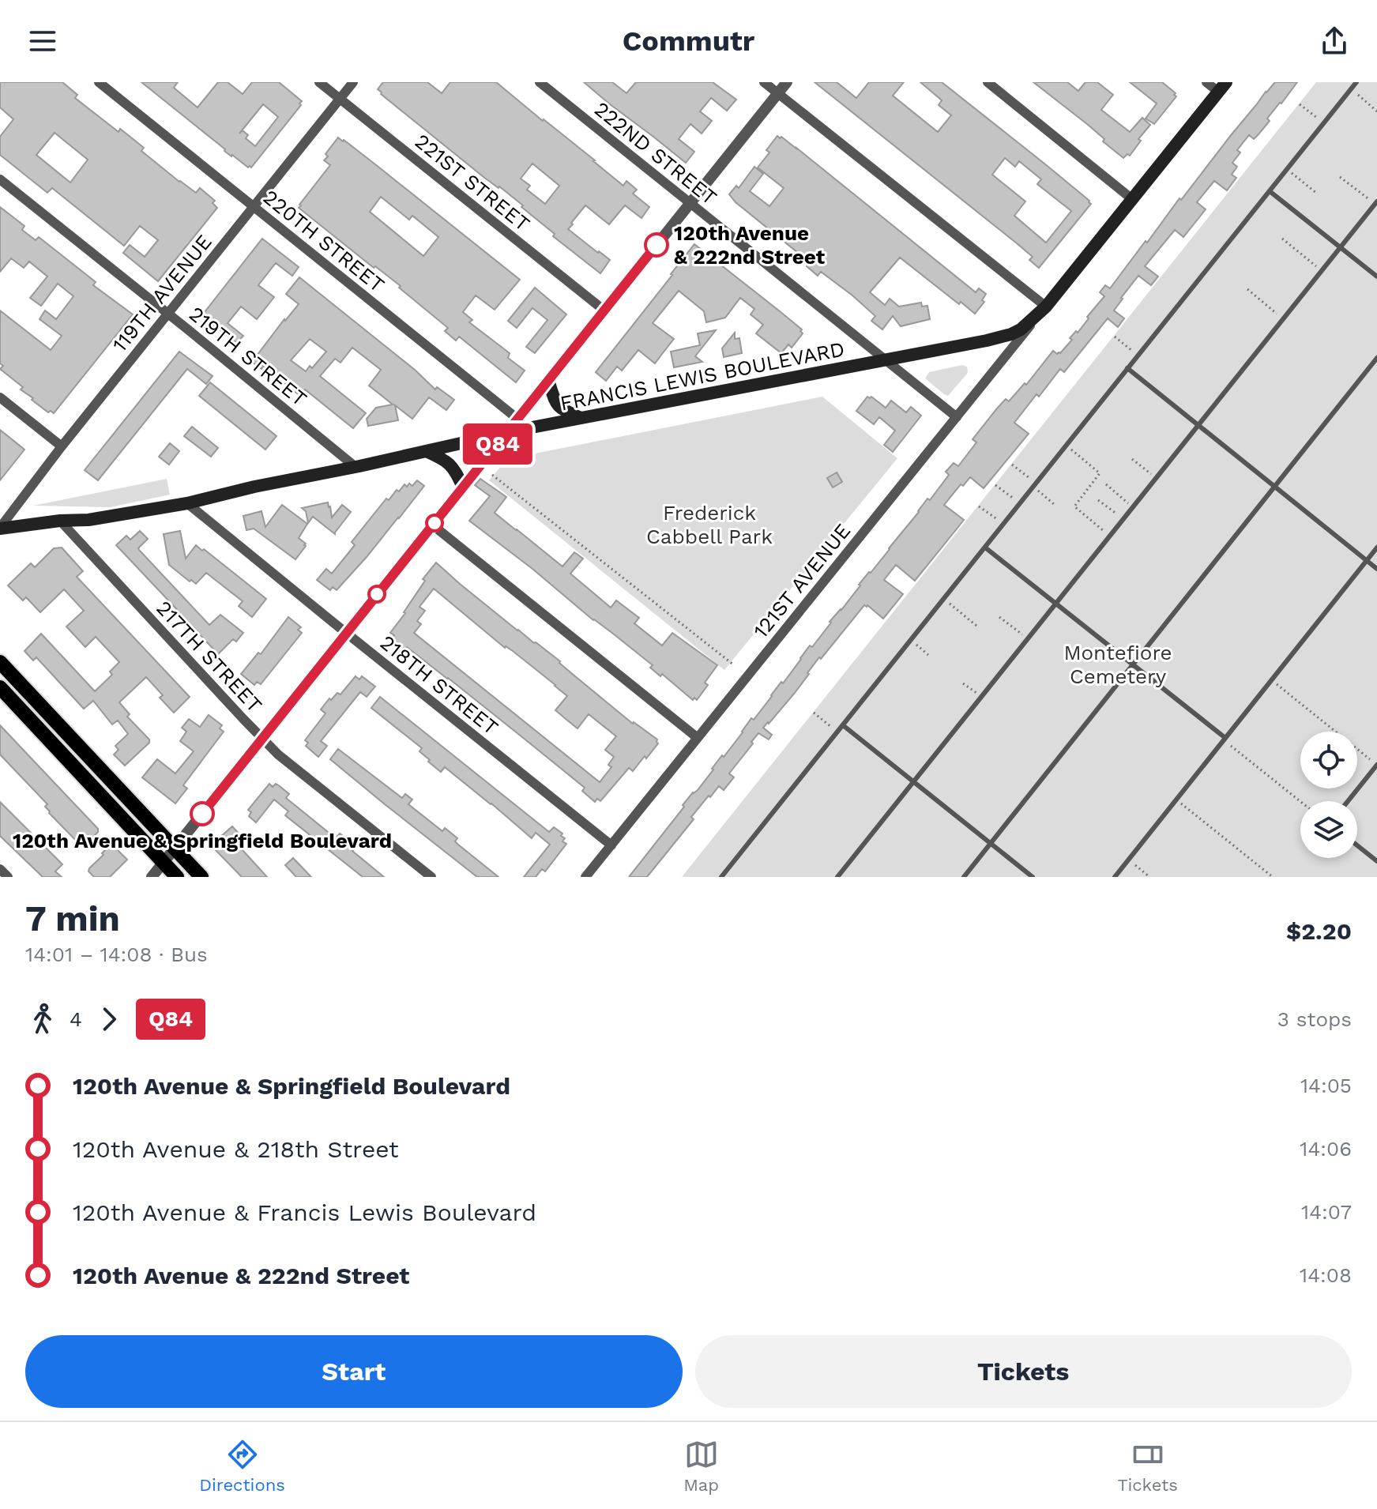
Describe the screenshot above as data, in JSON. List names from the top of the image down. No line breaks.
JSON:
{"streets":{"main road":["FRANCIS LEWIS BOULEVARD"],"street":["222ND STREET","221ST STREET","220TH STREET","119TH AVENUE","219TH STREET","121ST AVENUE","217TH STREET","218TH STREET"]},"crossings":[["222ND STREET","FRANCIS LEWIS BOULEVARD"],["222ND STREET","121ST AVENUE"],["221ST STREET","119TH AVENUE"],["220TH STREET","119TH AVENUE"],["220TH STREET","FRANCIS LEWIS BOULEVARD"],["119TH AVENUE","219TH STREET"],["119TH AVENUE","FRANCIS LEWIS BOULEVARD"],["219TH STREET","FRANCIS LEWIS BOULEVARD"],["FRANCIS LEWIS BOULEVARD","121ST AVENUE"],["FRANCIS LEWIS BOULEVARD","217TH STREET"],["FRANCIS LEWIS BOULEVARD","218TH STREET"],["121ST AVENUE","218TH STREET"]],"parks":["Frederick Cabbell Park","Montefiore Cemetery"],"places":["120th Avenue & 222nd Street","120th Avenue & Springfield Boulevard"],"lines":["bus line Q84"],"page":{"header":"Commutr","on_map":"Q84","heading":["7 min","14:01 – 14:08 · Bus","$2.20"],"legs":["4","Q84","3 stops"],"list":[{"name":"120th Avenue & Springfield Boulevard","value":"14:05"},{"name":"120th Avenue & 218th Street","value":"14:06"},{"name":"120th Avenue & Francis Lewis Boulevard","value":"14:07"},{"name":"120th Avenue & 222nd Street","value":"14:08"}],"buttons":["Start","Tickets"],"tabs":["Directions","Map","Tickets"]}}
